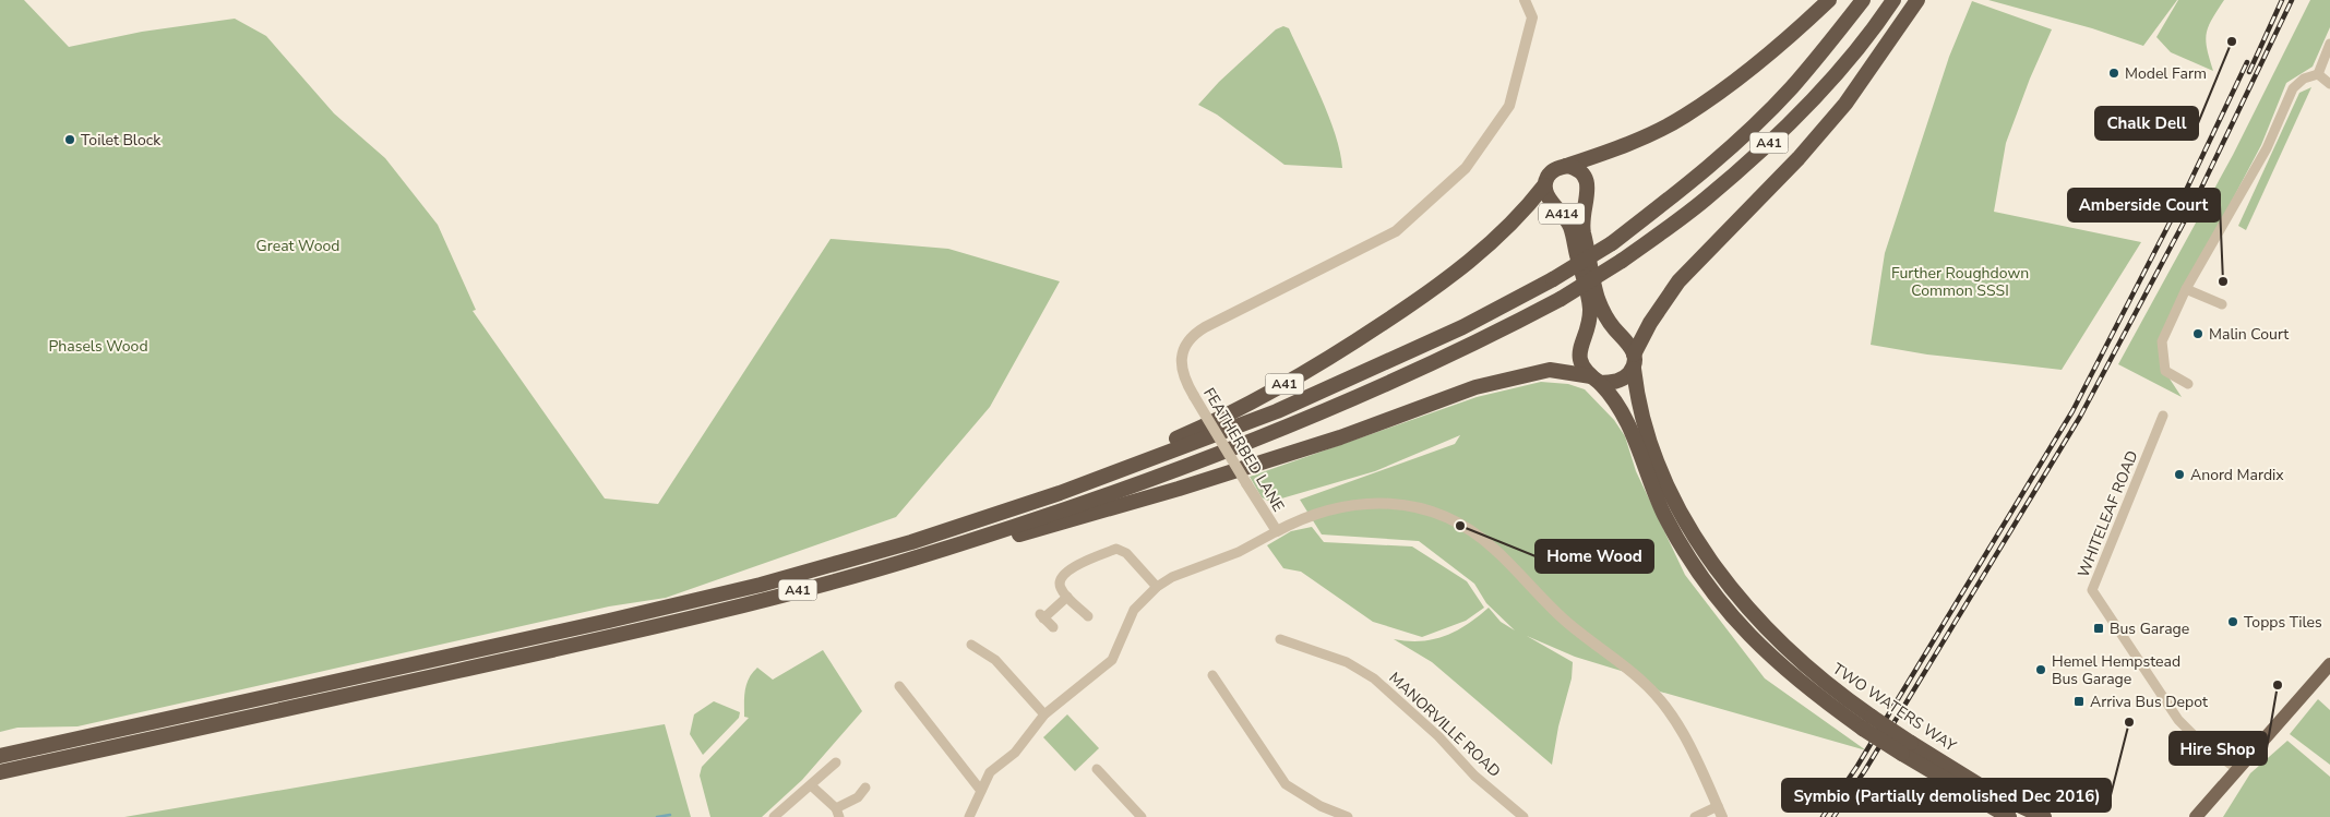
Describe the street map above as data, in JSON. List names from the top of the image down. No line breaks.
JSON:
{"streets":{"highway":["A41","A414","TWO WATERS WAY"],"street":["FEATHERBED LANE","WHITELEAF ROAD","MANORVILLE ROAD"]},"crossings":[["A41","A414"],["A414","TWO WATERS WAY"]],"parks":["Great Wood","Further Roughdown Common SSSI","Phasels Wood"],"places":{"other":["Chalk Dell","Model Farm","Toilet Block","Amberside Court","Malin Court","Anord Mardix","Home Wood","Topps Tiles","Hemel Hempstead Bus Garage","Hire Shop","Symbio (Partially demolished Dec 2016)"],"transit":["Bus Garage","Arriva Bus Depot"]}}
